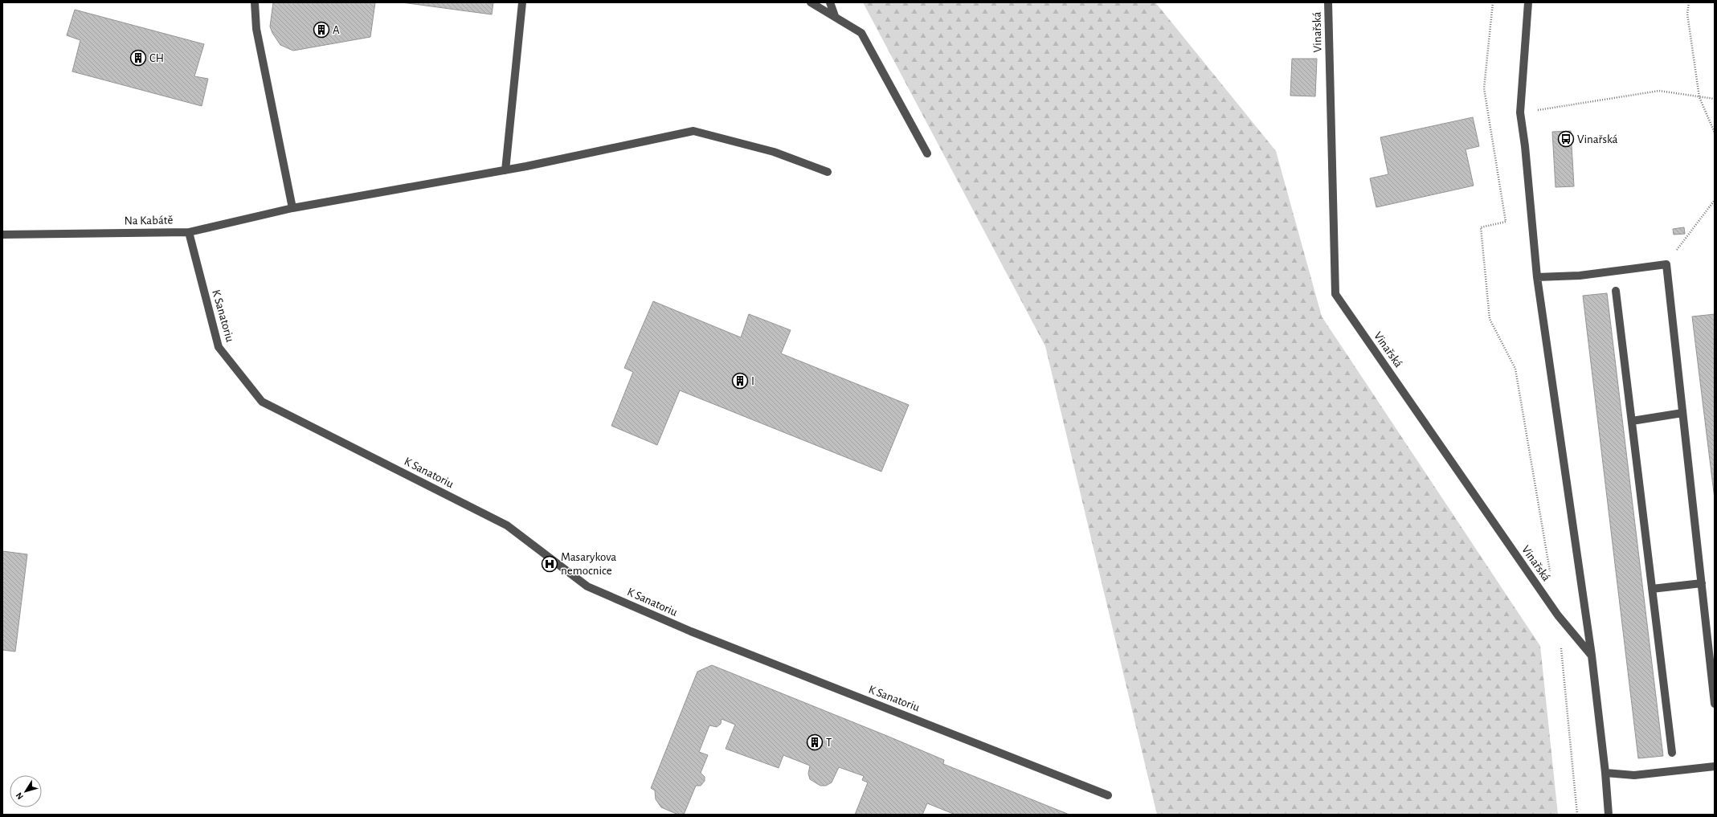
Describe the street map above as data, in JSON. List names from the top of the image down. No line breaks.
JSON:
{"streets":{"street":["Vinařská","Na Kabátě","K Sanatoriu"]},"crossings":[["Na Kabátě","K Sanatoriu"]],"places":{"building":["A","CH","I","T"],"bus stop":["Vinařská"],"hospital":["Masarykova nemocnice"]},"north":"bottom left"}
